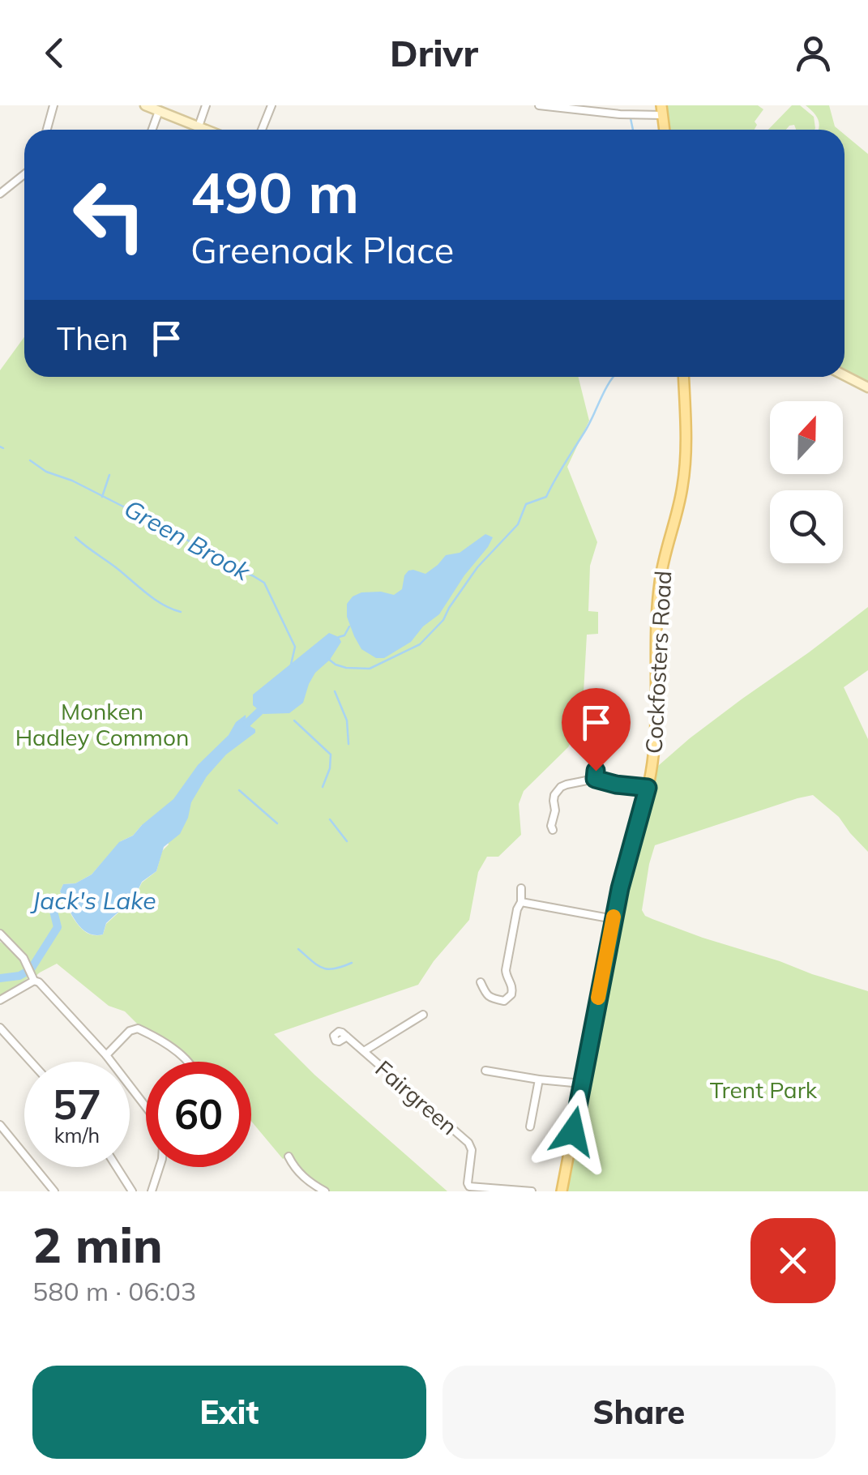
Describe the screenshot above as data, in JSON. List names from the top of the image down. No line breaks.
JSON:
{"streets":{"main road":["Cockfosters Road"],"street":["Fairgreen"]},"water":["Green Brook","Jack's Lake"],"parks":["Monken Hadley Common","Trent Park"],"north":"top","page":{"header":"Drivr","turn":["490 m","Greenoak Place"],"then":"Then","speed":"57 km/h","limit":"60","heading":["2 min","580 m · 06:03"],"buttons":["Exit","Share"]}}
